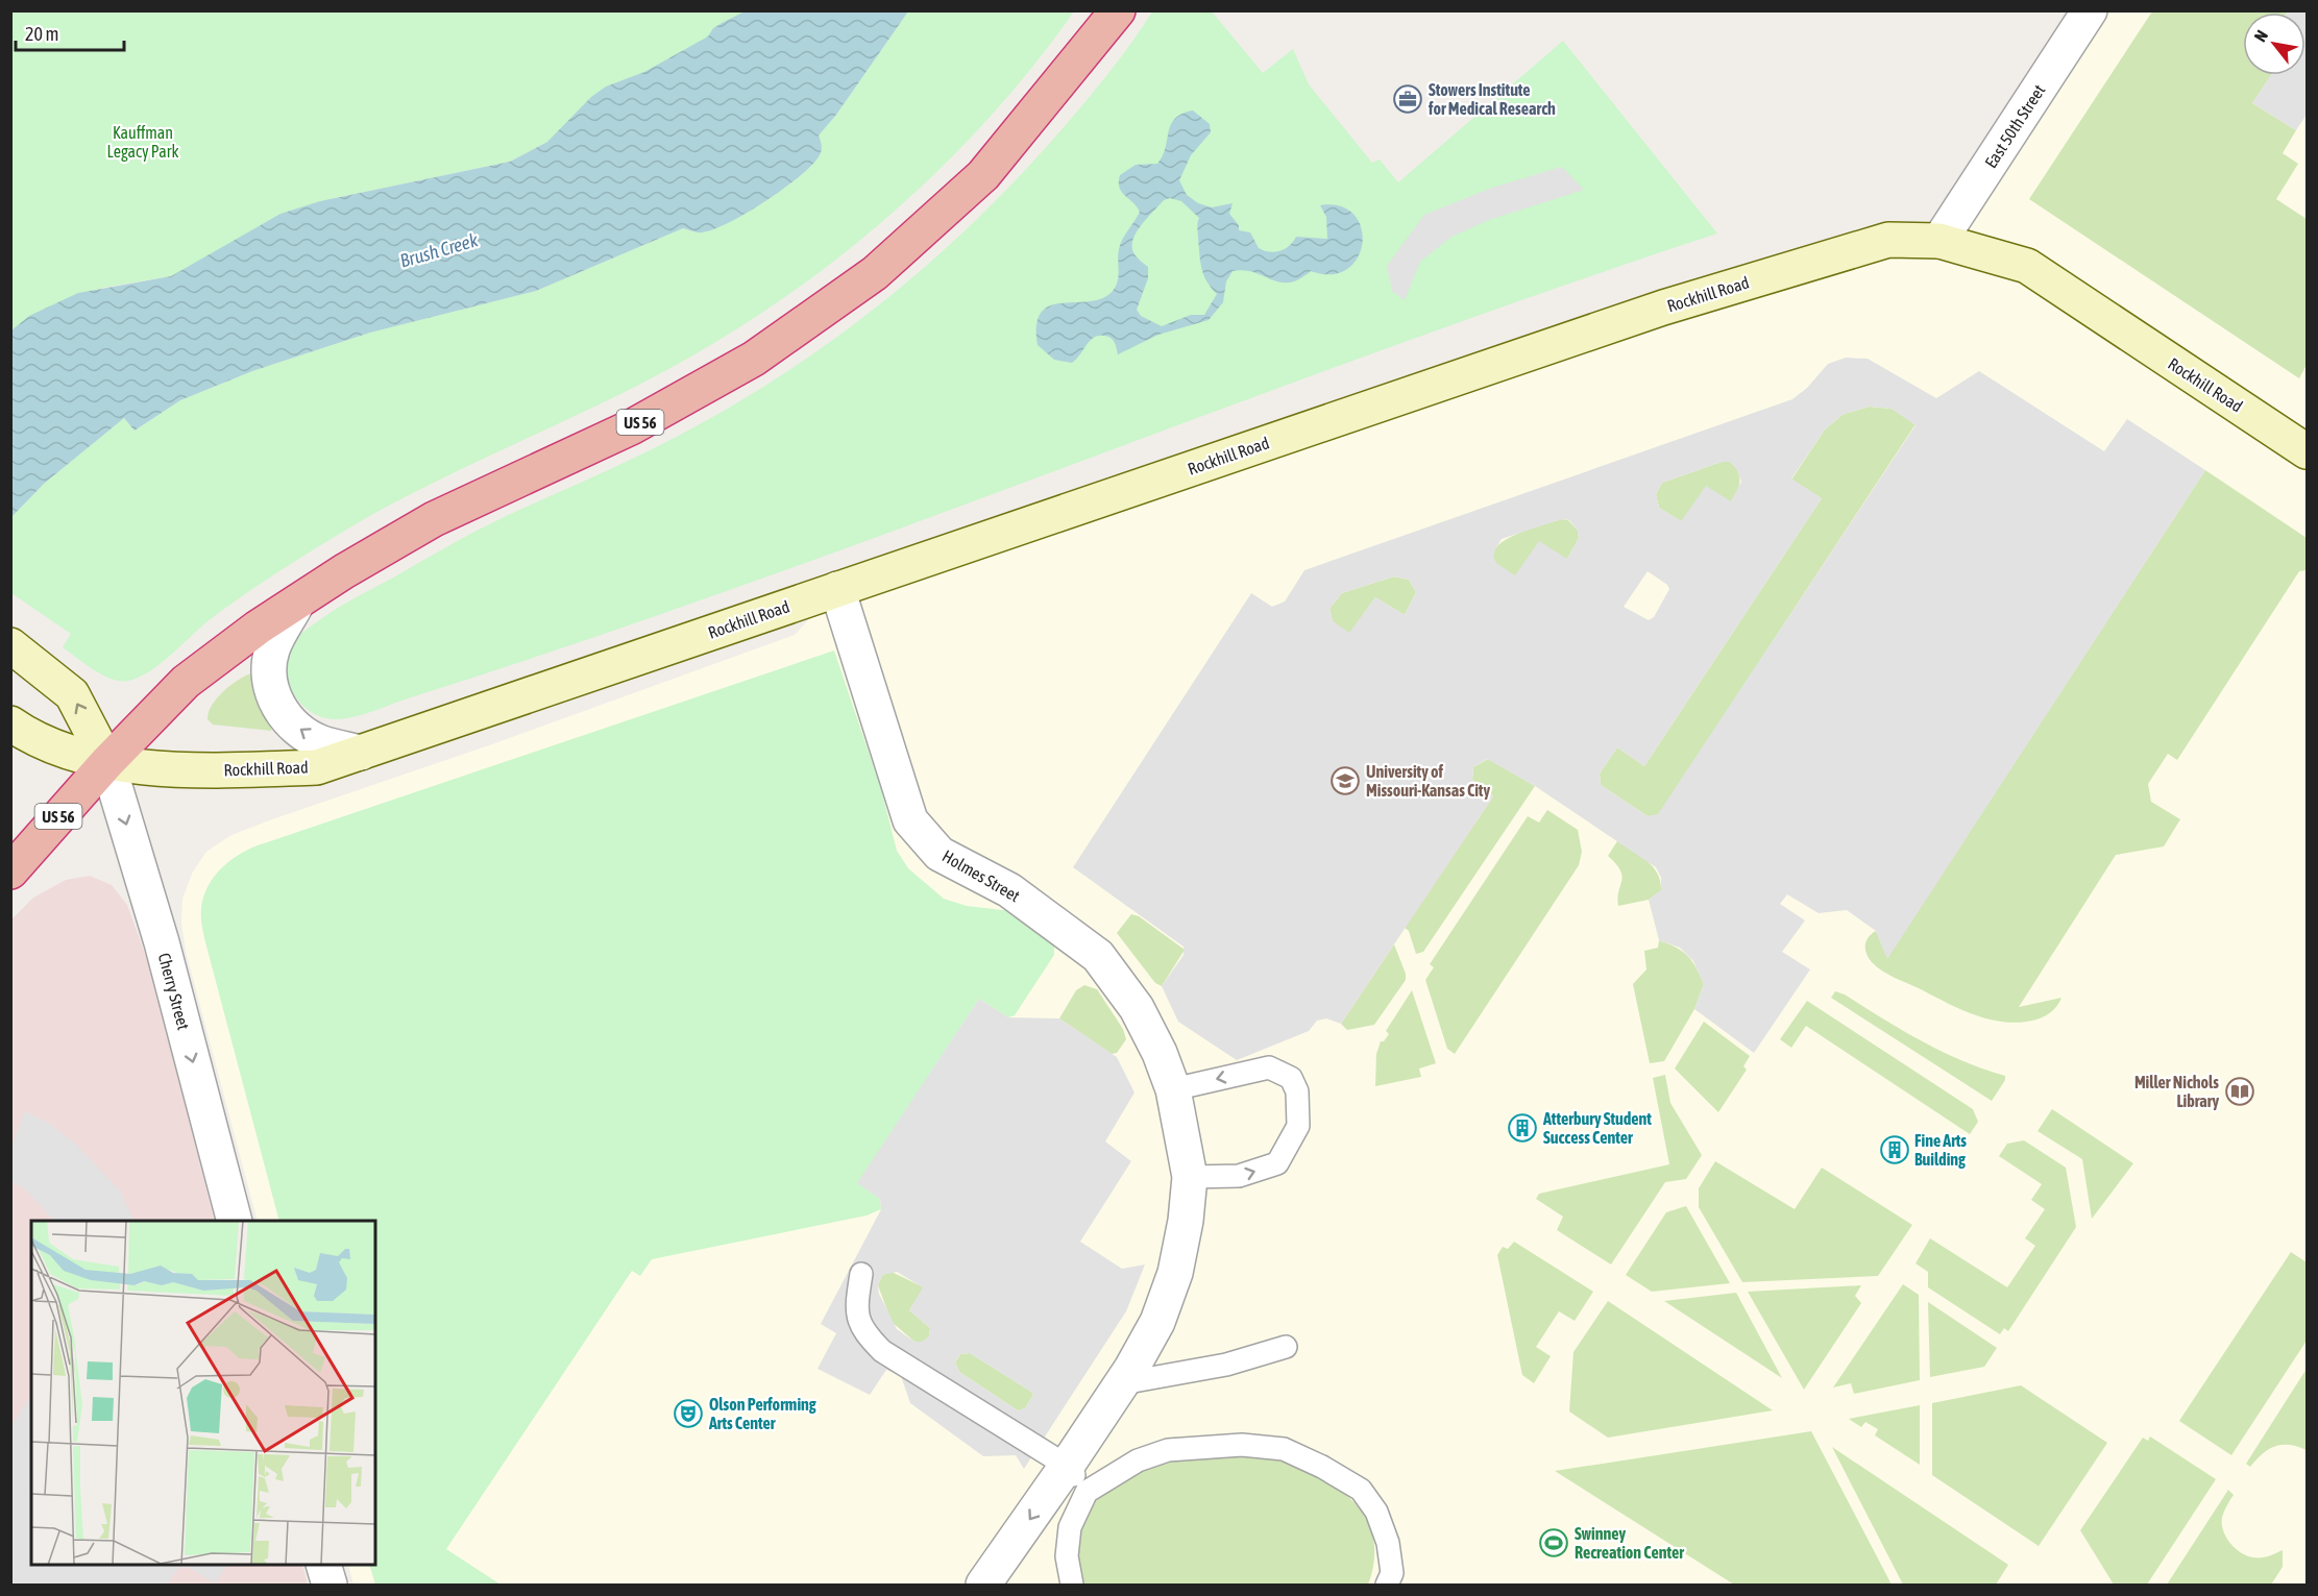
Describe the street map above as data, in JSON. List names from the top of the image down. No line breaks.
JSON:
{"streets":{"highway":["US 56"],"main road":["Rockhill Road"],"street":["East 50th Street","Holmes Street","Cherry Street"]},"crossings":[["East 50th Street","Rockhill Road"],["Rockhill Road","US 56"],["Rockhill Road","Holmes Street"],["Rockhill Road","Cherry Street"],["US 56","Cherry Street"]],"one_way":["Cherry Street"],"water":["Brush Creek"],"parks":["Kauffman Legacy Park"],"places":{"office":["Stowers Institute for Medical Research"],"school or university":["University of Missouri-Kansas City"],"library":["Miller Nichols Library"],"building":["Atterbury Student Success Center","Fine Arts Building"],"theatre":["Olson Performing Arts Center"],"sports":["Swinney Recreation Center"]},"scale_bar":"20 m","north":"top left"}
